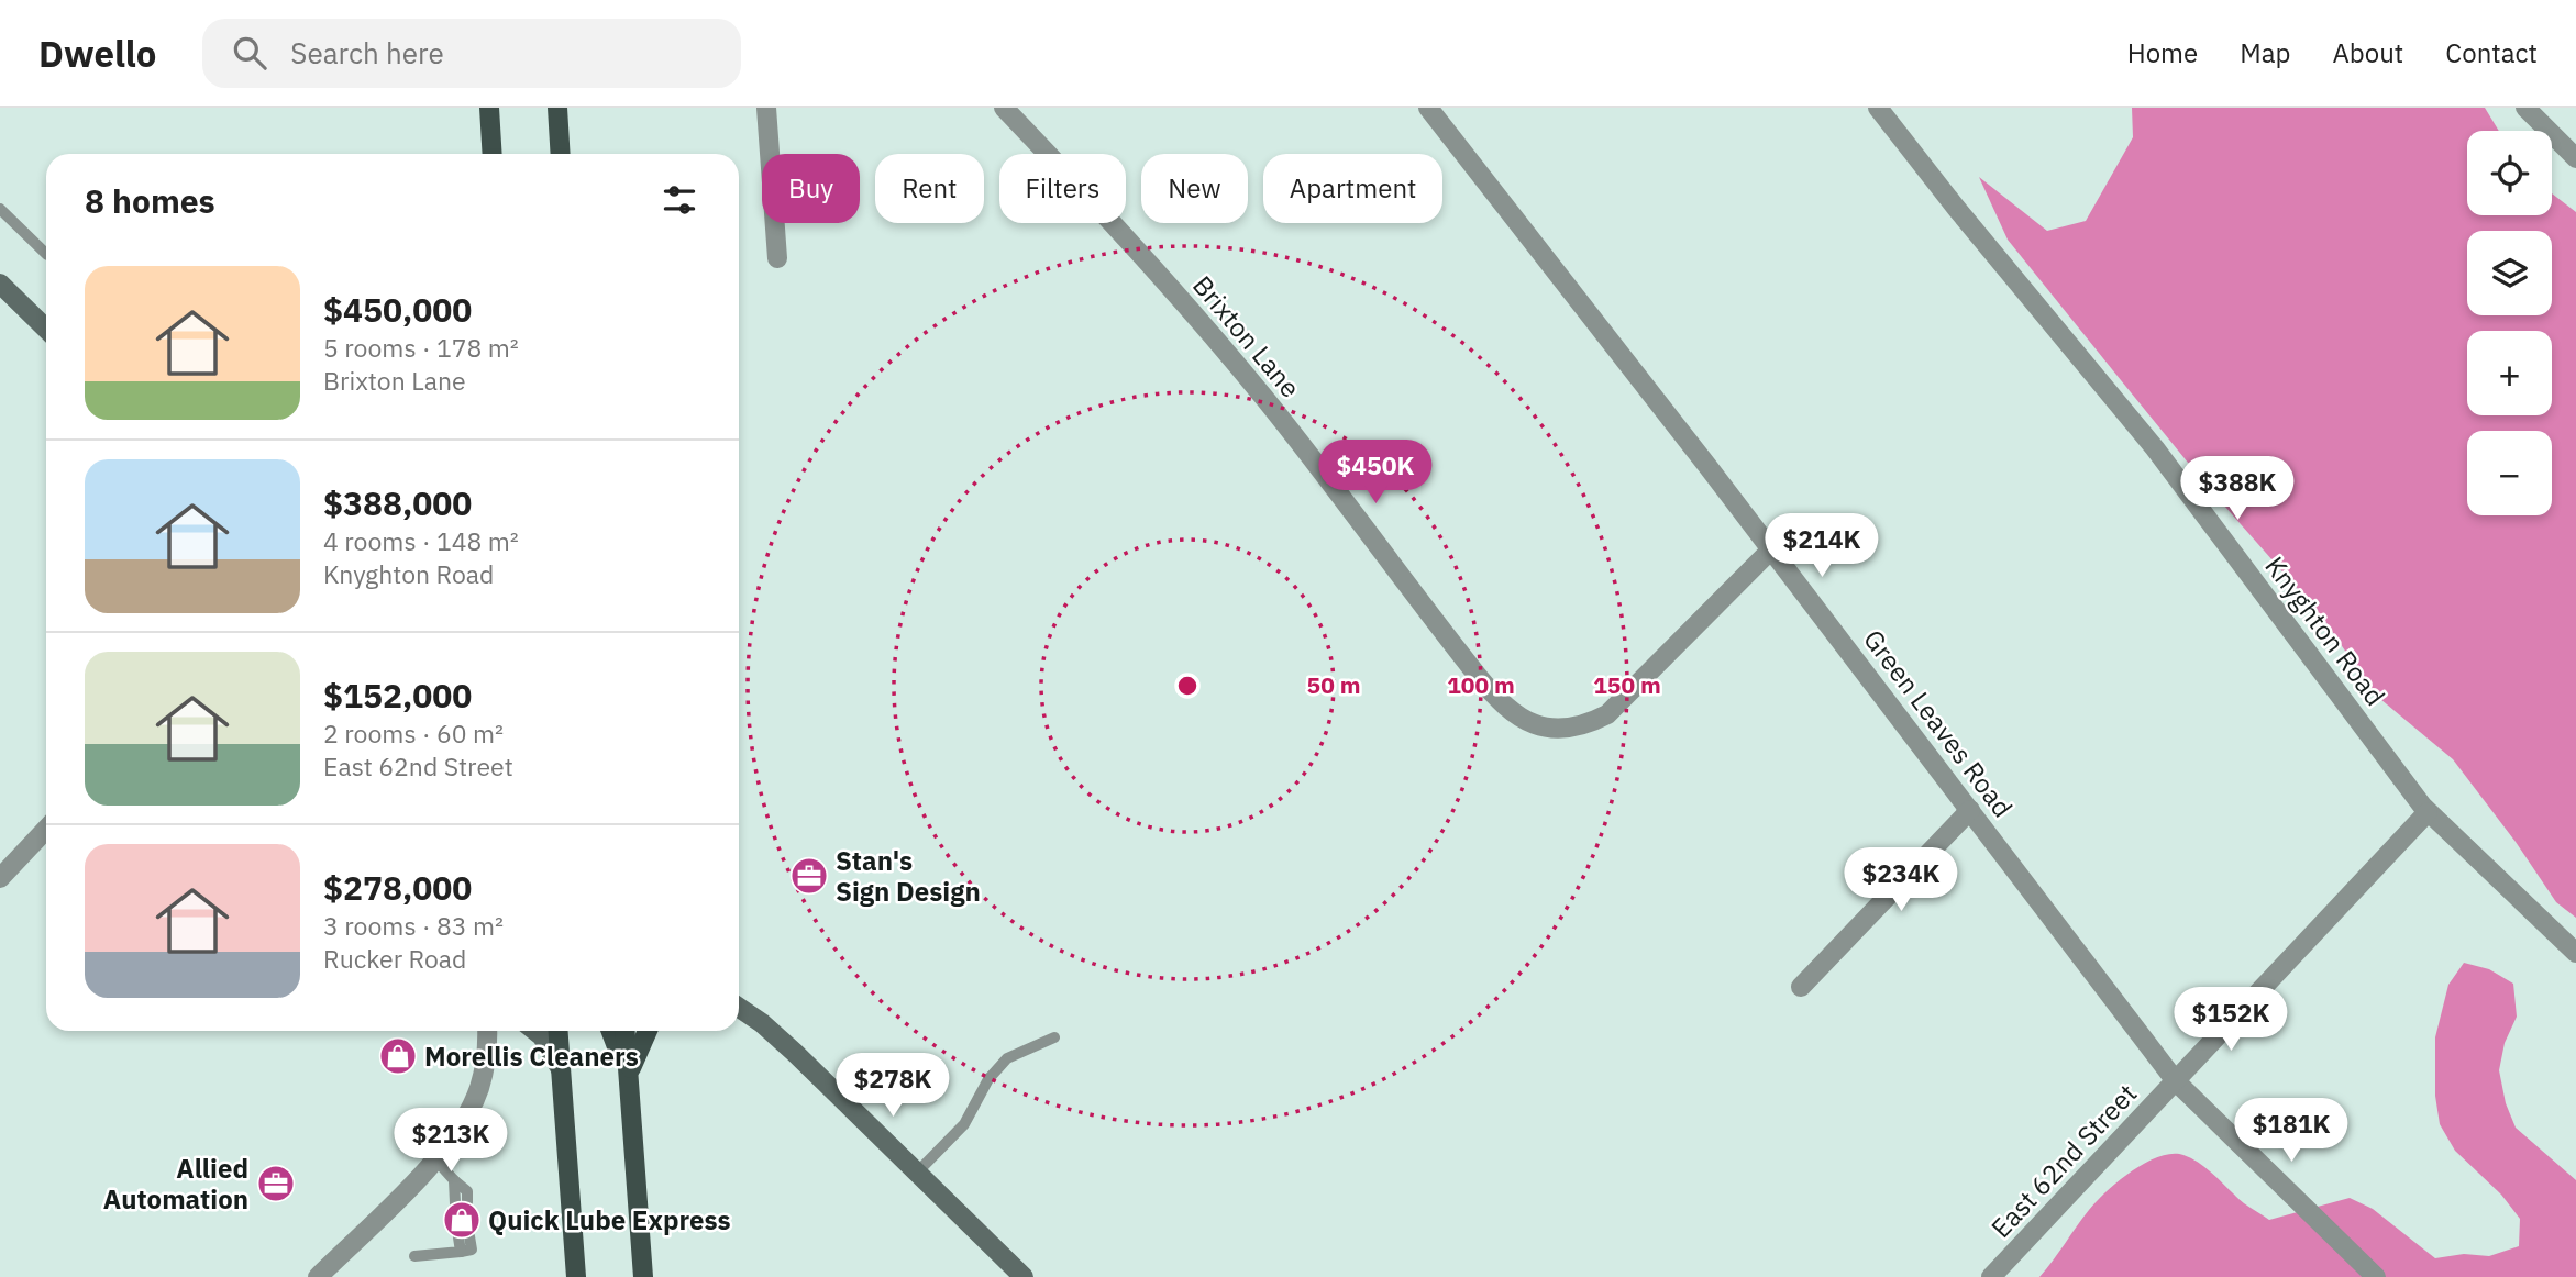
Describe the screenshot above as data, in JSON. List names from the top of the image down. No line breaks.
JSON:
{"streets":{"street":["Brixton Lane","Knyghton Road","Green Leaves Road","East 62nd Street"]},"crossings":[["Brixton Lane","Green Leaves Road"],["Knyghton Road","East 62nd Street"],["Green Leaves Road","East 62nd Street"]],"places":{"office":["Stan's Sign Design","Allied Automation"],"shop":["Morellis Cleaners","Quick Lube Express"]},"page":{"header":"Dwello","search":"Search here","nav":["Home","Map","About","Contact"],"map_buttons":["+","−"],"chip":["Buy","Rent","Filters","New","Apartment"],"heading":"8 homes","list":[{"name":"$450,000","note":"5 rooms · 178 m² · Brixton Lane"},{"name":"$388,000","note":"4 rooms · 148 m² · Knyghton Road"},{"name":"$152,000","note":"2 rooms · 60 m² · East 62nd Street"},{"name":"$278,000","note":"3 rooms · 83 m² · Rucker Road"}],"price":["$450K","$388K","$214K","$234K","$152K","$278K","$181K","$213K"]},"rings":["50 m","100 m","150 m"]}
